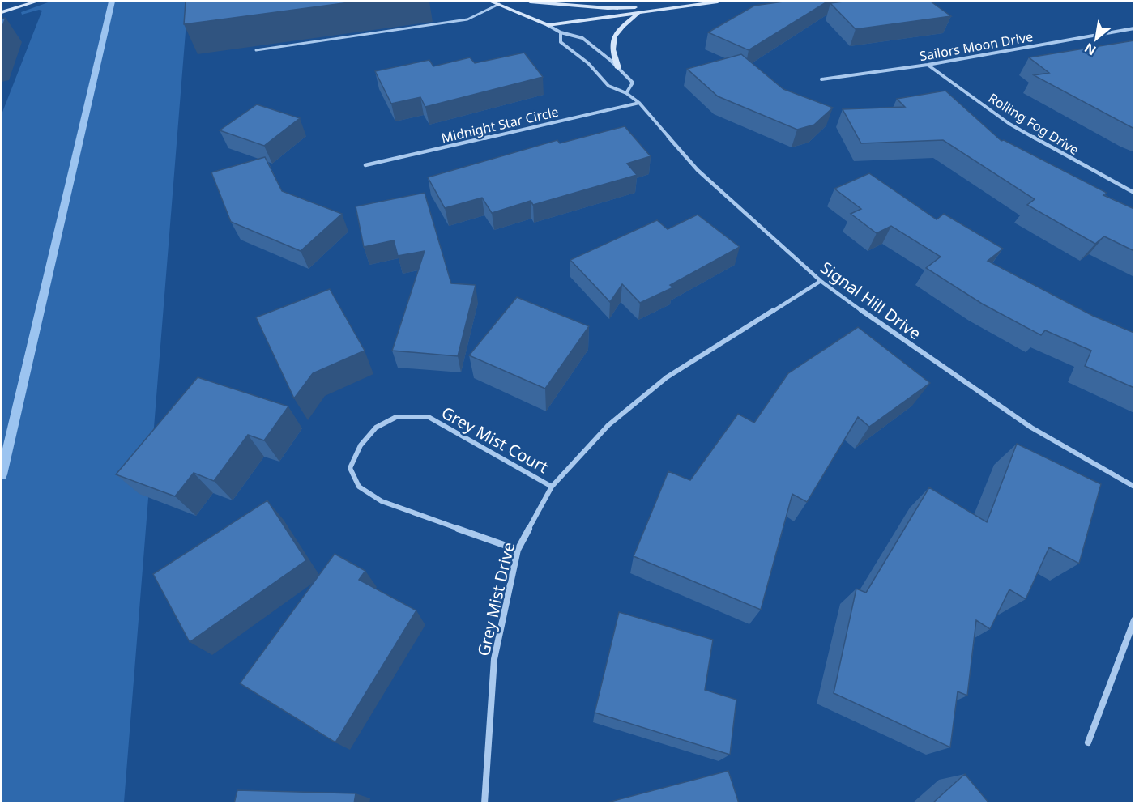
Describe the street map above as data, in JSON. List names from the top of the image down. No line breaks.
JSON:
{"streets":{"street":["Sailors Moon Drive","Rolling Fog Drive","Midnight Star Circle","Signal Hill Drive","Grey Mist Court","Grey Mist Drive"]},"crossings":[["Sailors Moon Drive","Rolling Fog Drive"],["Midnight Star Circle","Signal Hill Drive"],["Signal Hill Drive","Grey Mist Drive"],["Grey Mist Court","Grey Mist Drive"]],"north":"bottom left"}
